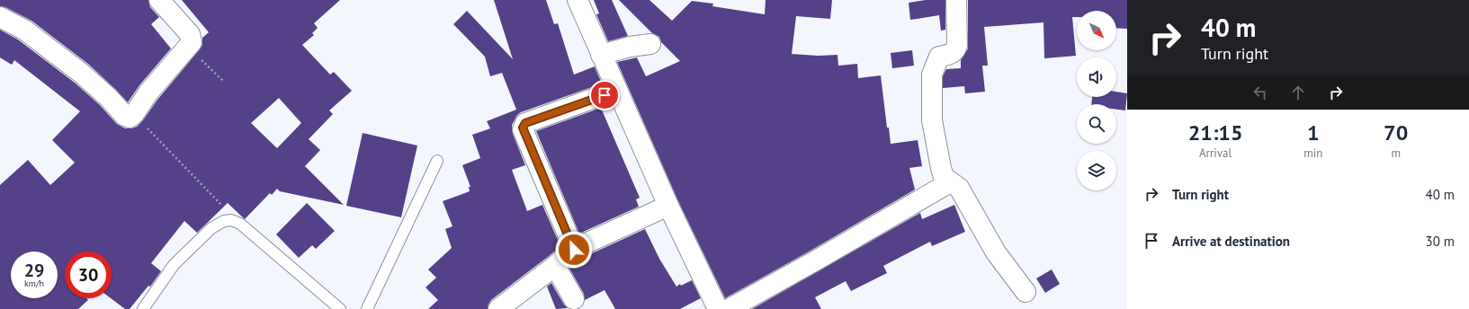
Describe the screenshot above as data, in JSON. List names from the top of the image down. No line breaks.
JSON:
{"north":"bottom right","page":{"turn":["40 m","Turn right"],"eta":["21:15","Arrival","1","min","70","m"],"list":[{"name":"Turn right","value":"40 m"},{"name":"Arrive at destination","value":"30 m"}],"speed":"29 km/h","limit":"30"}}
